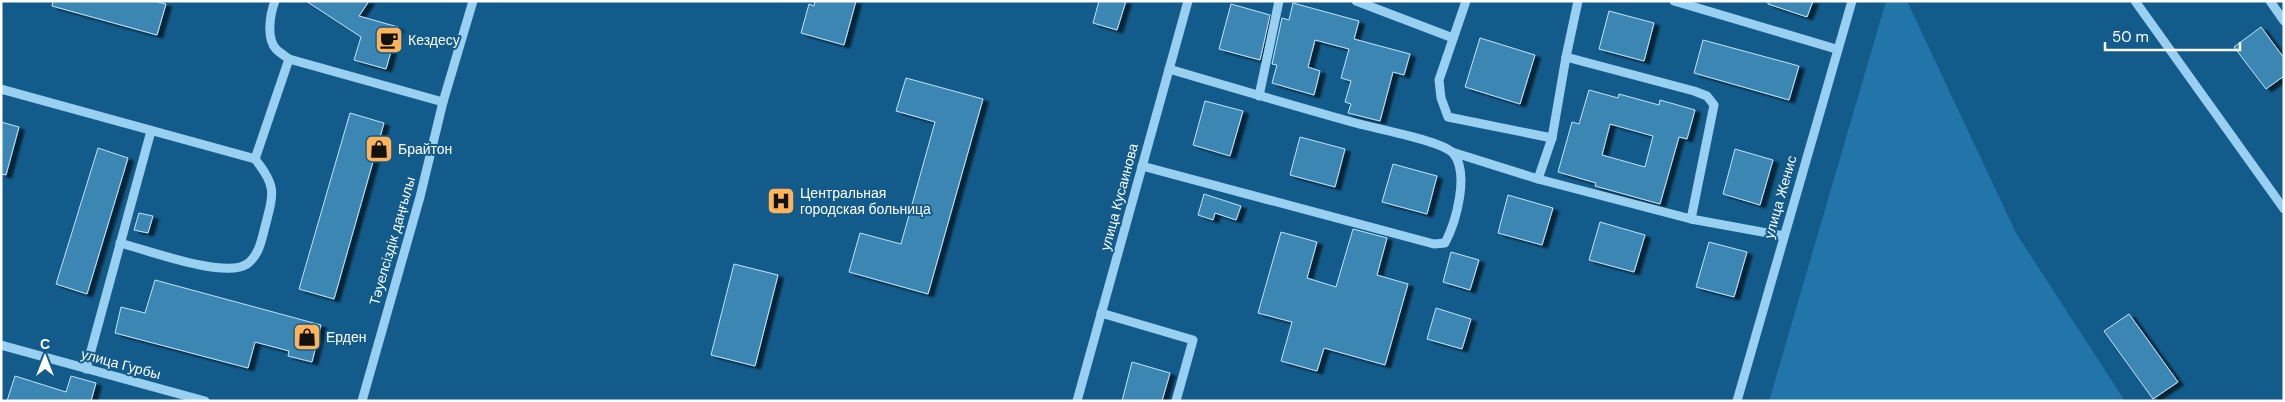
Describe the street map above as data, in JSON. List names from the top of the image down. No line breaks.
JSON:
{"streets":{"street":["улица Кусаинова","улица Женис","Тәуелсіздік даңғылы","улица Гурбы"]},"places":{"cafe":["Кездесу"],"shop":["Брайтон","Ерден"],"hospital":["Центральная городская больница"]},"scale_bar":"50 m","north":"top"}
